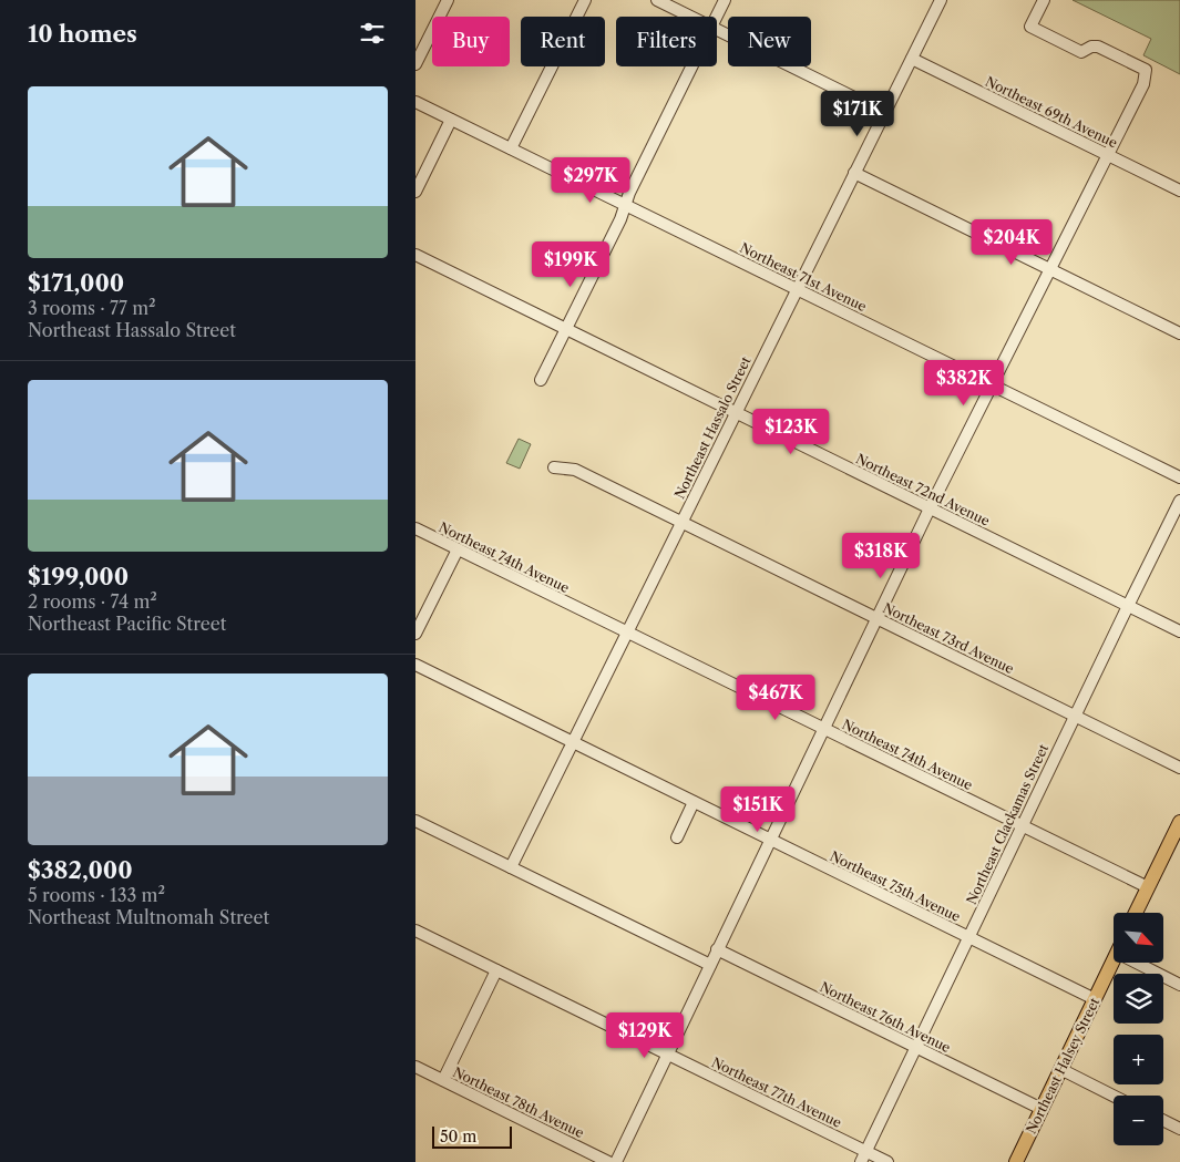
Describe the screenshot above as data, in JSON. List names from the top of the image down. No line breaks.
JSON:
{"streets":{"main road":["Northeast Halsey Street"],"street":["Northeast 69th Avenue","Northeast 71st Avenue","Northeast Hassalo Street","Northeast 72nd Avenue","Northeast 74th Avenue","Northeast 73rd Avenue","Northeast Clackamas Street","Northeast 75th Avenue","Northeast 76th Avenue","Northeast 77th Avenue","Northeast 78th Avenue"]},"crossings":[["Northeast 69th Avenue","Northeast Hassalo Street"],["Northeast 71st Avenue","Northeast Hassalo Street"],["Northeast Hassalo Street","Northeast 72nd Avenue"],["Northeast Hassalo Street","Northeast 74th Avenue"],["Northeast Hassalo Street","Northeast 73rd Avenue"],["Northeast Hassalo Street","Northeast 75th Avenue"],["Northeast 72nd Avenue","Northeast Clackamas Street"],["Northeast 74th Avenue","Northeast Clackamas Street"],["Northeast 73rd Avenue","Northeast Clackamas Street"],["Northeast Clackamas Street","Northeast 75th Avenue"],["Northeast Clackamas Street","Northeast 76th Avenue"],["Northeast Clackamas Street","Northeast 77th Avenue"],["Northeast 75th Avenue","Northeast Halsey Street"],["Northeast 76th Avenue","Northeast Halsey Street"]],"scale_bar":"50 m","north":"bottom right","page":{"heading":"10 homes","chip":["Buy","Rent","Filters","New"],"list":[{"name":"$171,000","note":"3 rooms · 77 m² · Northeast Hassalo Street"},{"name":"$199,000","note":"2 rooms · 74 m² · Northeast Pacific Street"},{"name":"$382,000","note":"5 rooms · 133 m² · Northeast Multnomah Street"}],"price":["$171K","$297K","$204K","$199K","$382K","$123K","$318K","$467K","$151K","$129K"],"map_buttons":["+","−"],"scale":"50 m"}}
